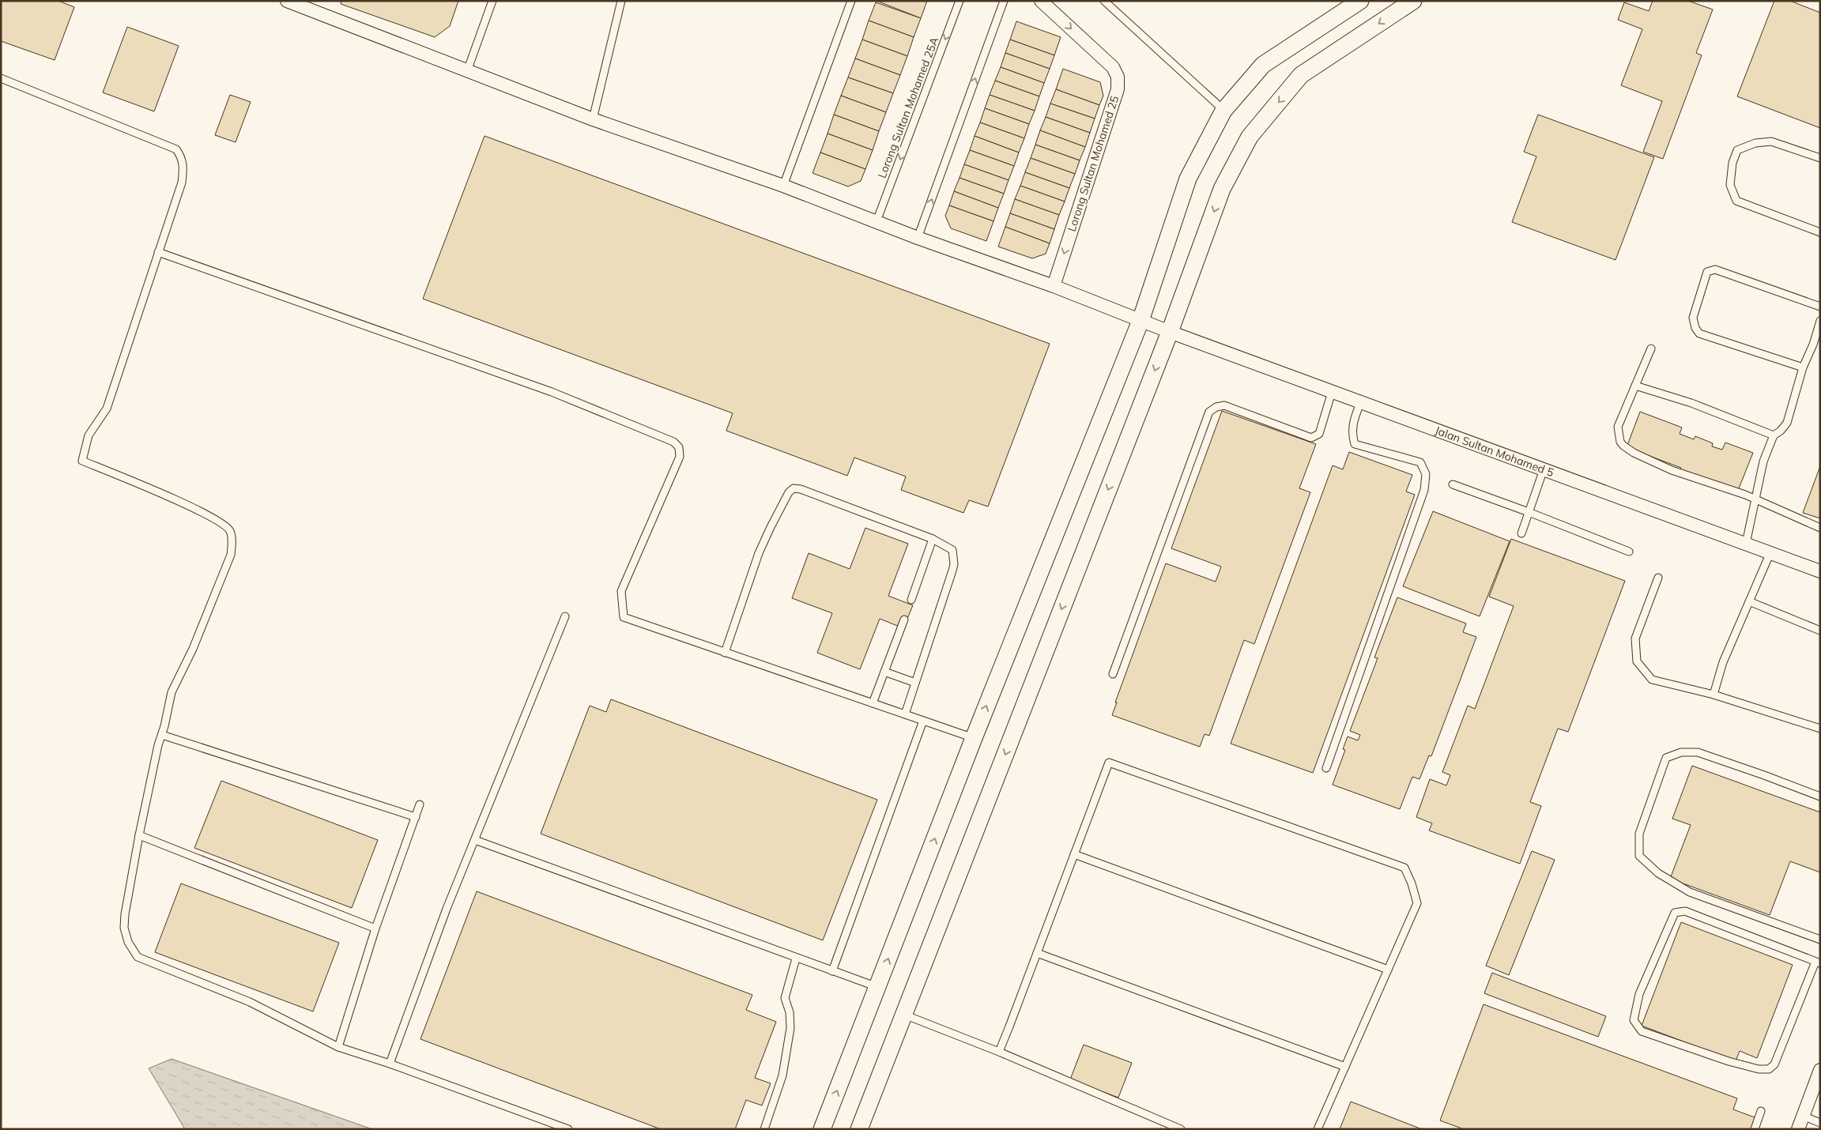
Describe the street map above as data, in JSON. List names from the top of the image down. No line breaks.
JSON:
{"streets":{"street":["Lorong Sultan Mohamed 25","Jalan Sultan Mohamed 5"],"lane":["Lorong Sultan Mohamed 25A"]},"crossings":[["Lorong Sultan Mohamed 25A","Jalan Sultan Mohamed 5"],["Lorong Sultan Mohamed 25","Jalan Sultan Mohamed 5"]]}
